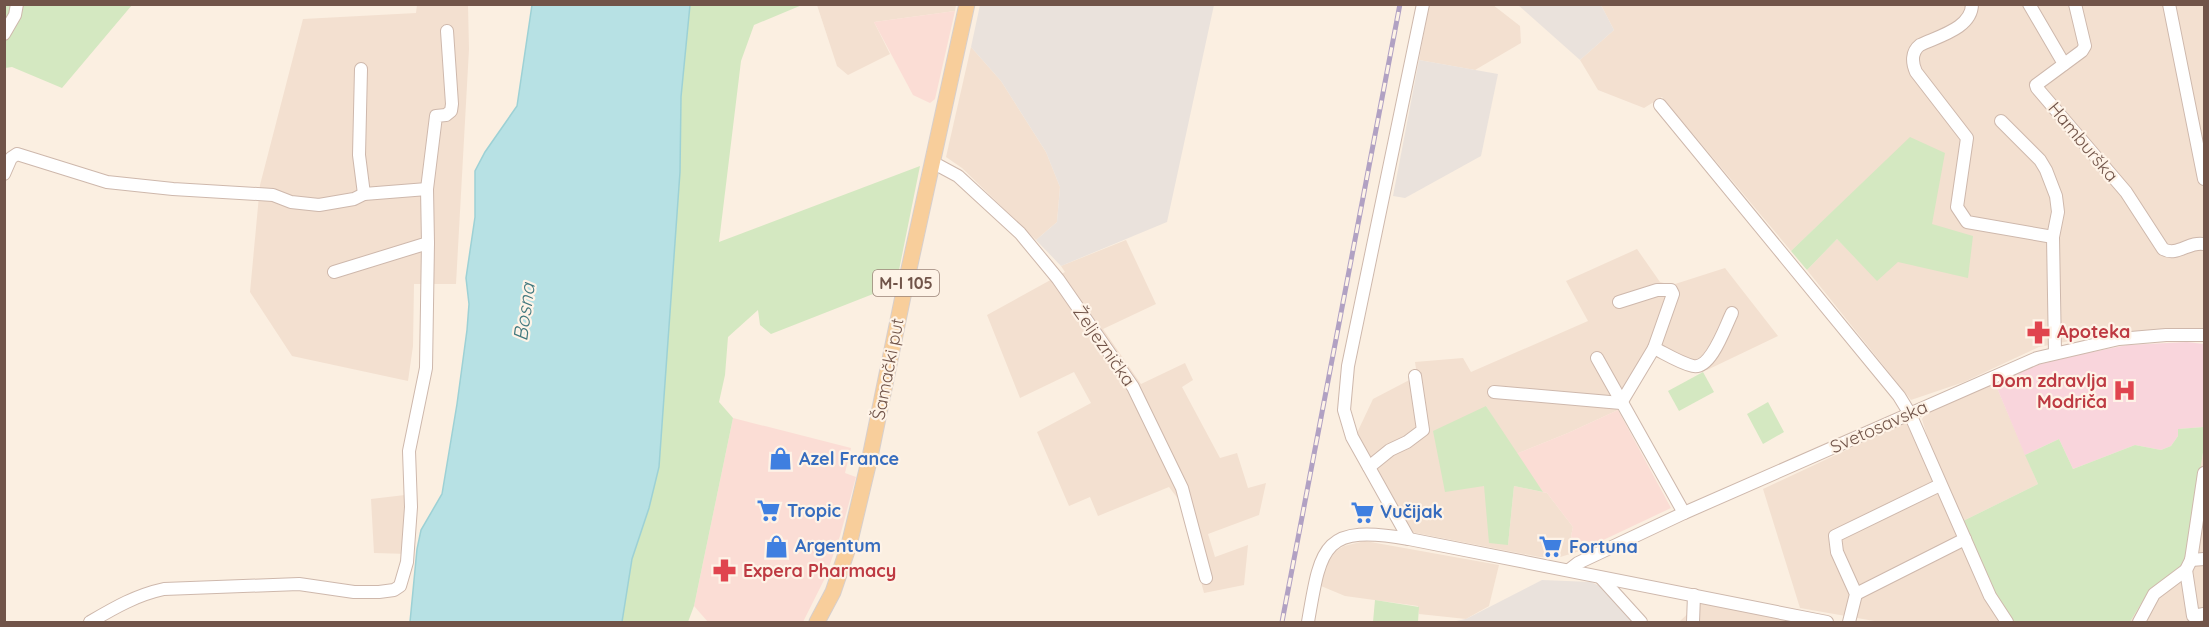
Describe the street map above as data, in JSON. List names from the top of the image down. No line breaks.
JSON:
{"streets":{"main road":["M-I 105","Šamački put"],"street":["Hamburška","Željeznička","Svetosavska"]},"crossings":[["Željeznička","Šamački put"]],"water":["Bosna"],"places":{"pharmacy":["Apoteka","Expera Pharmacy"],"hospital":["Dom zdravlja Modriča"],"shop":["Azel France","Argentum"],"supermarket":["Tropic","Vučijak","Fortuna"]}}
